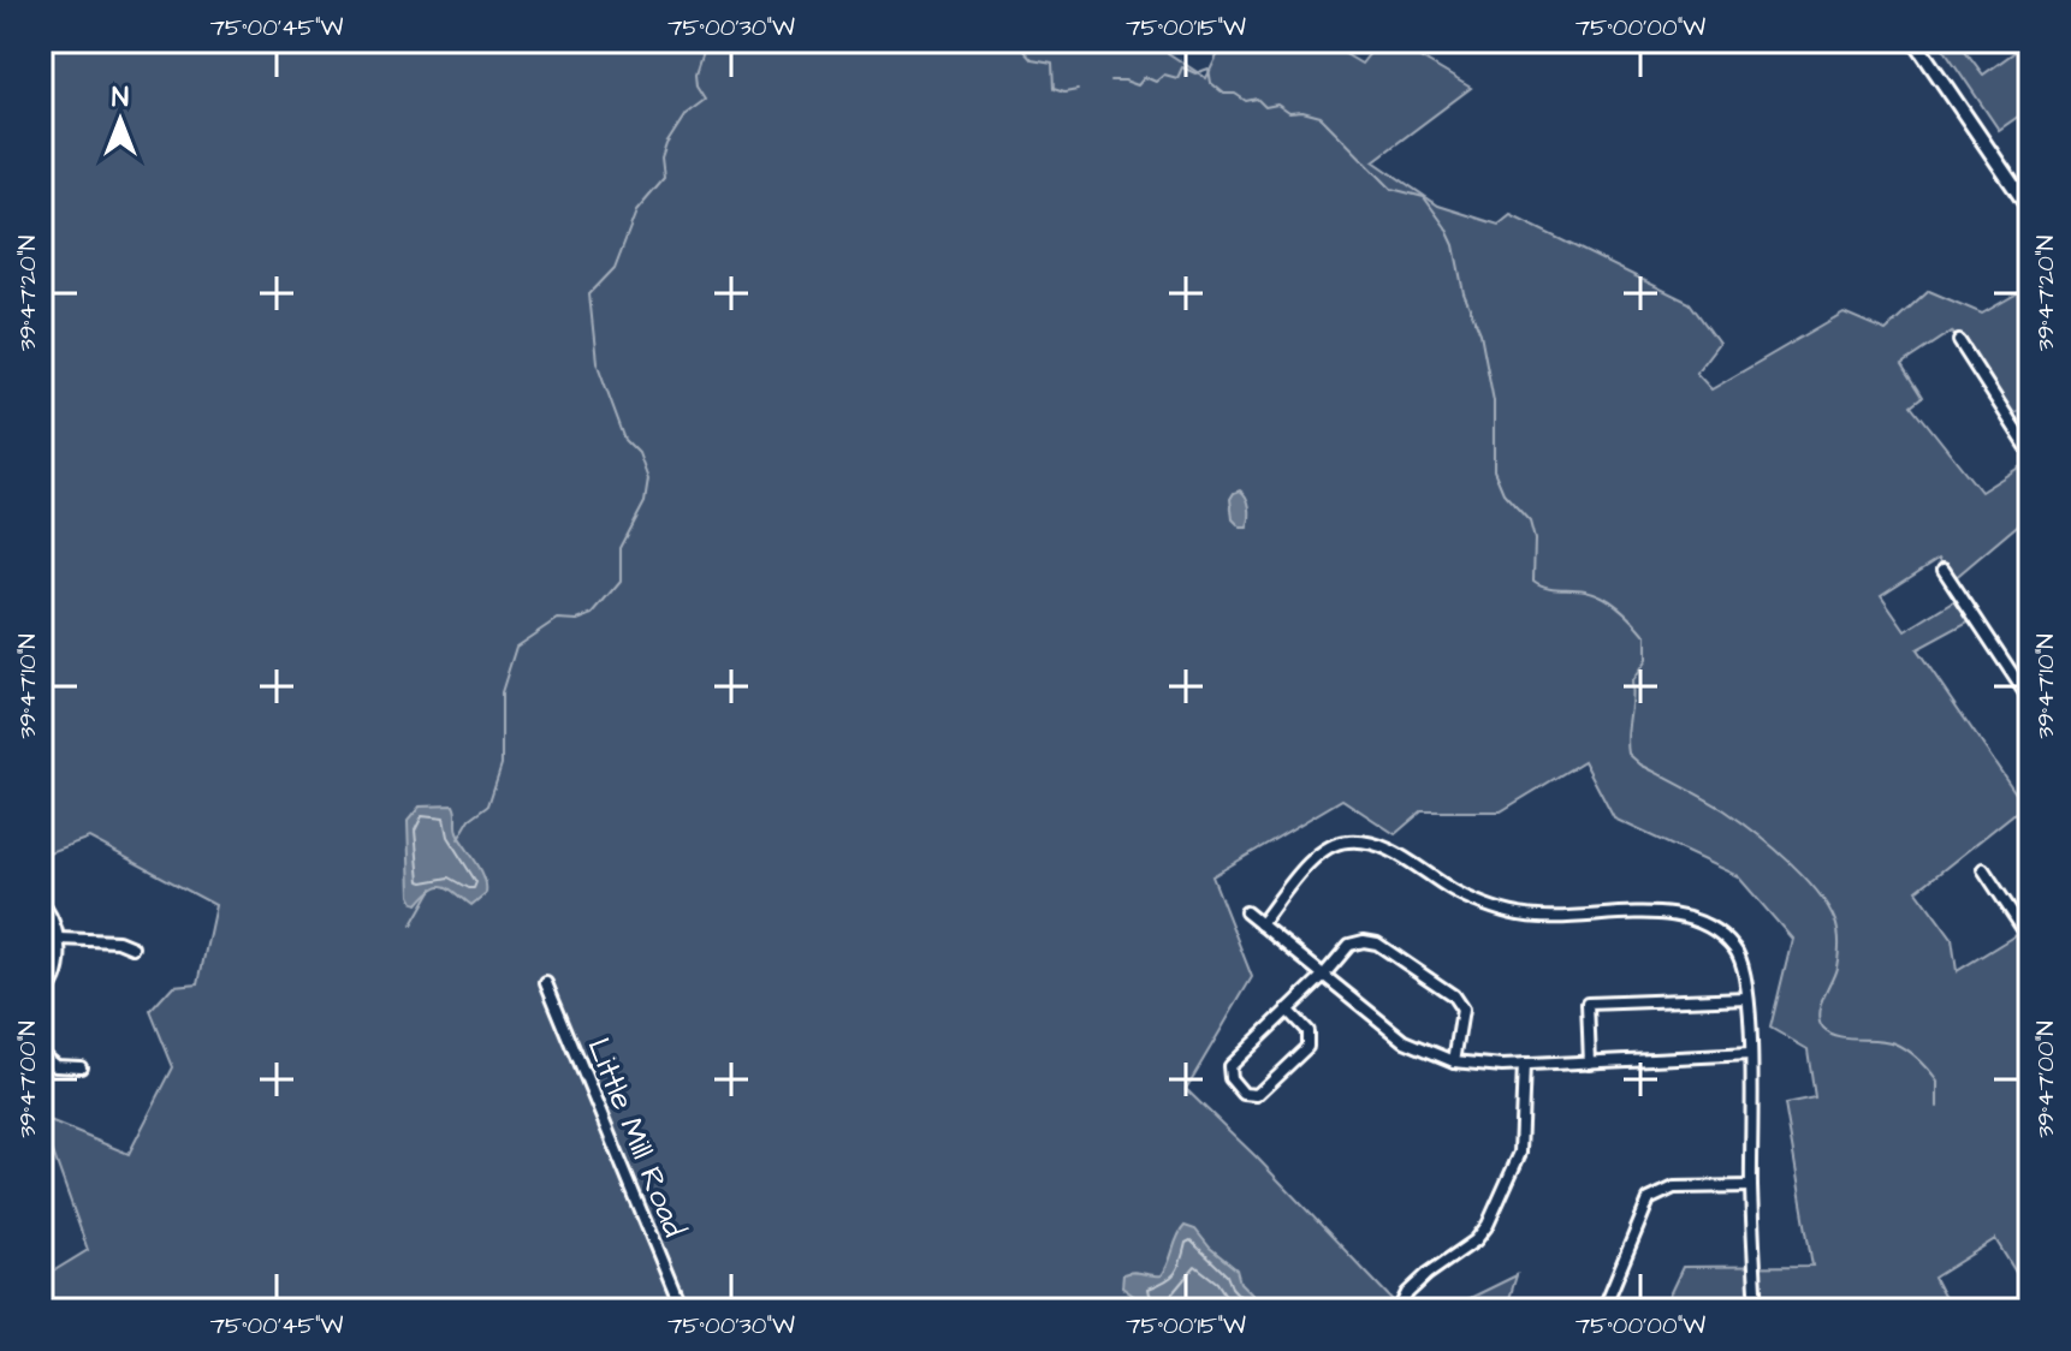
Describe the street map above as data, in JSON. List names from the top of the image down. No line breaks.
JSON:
{"streets":{"street":["Little Mill Road"]},"north":"top","coordinates":["75°00'45\"W","75°00'30\"W","75°00'15\"W","75°00'00\"W","39°47'20\"N","39°47'10\"N","39°47'00\"N"]}
